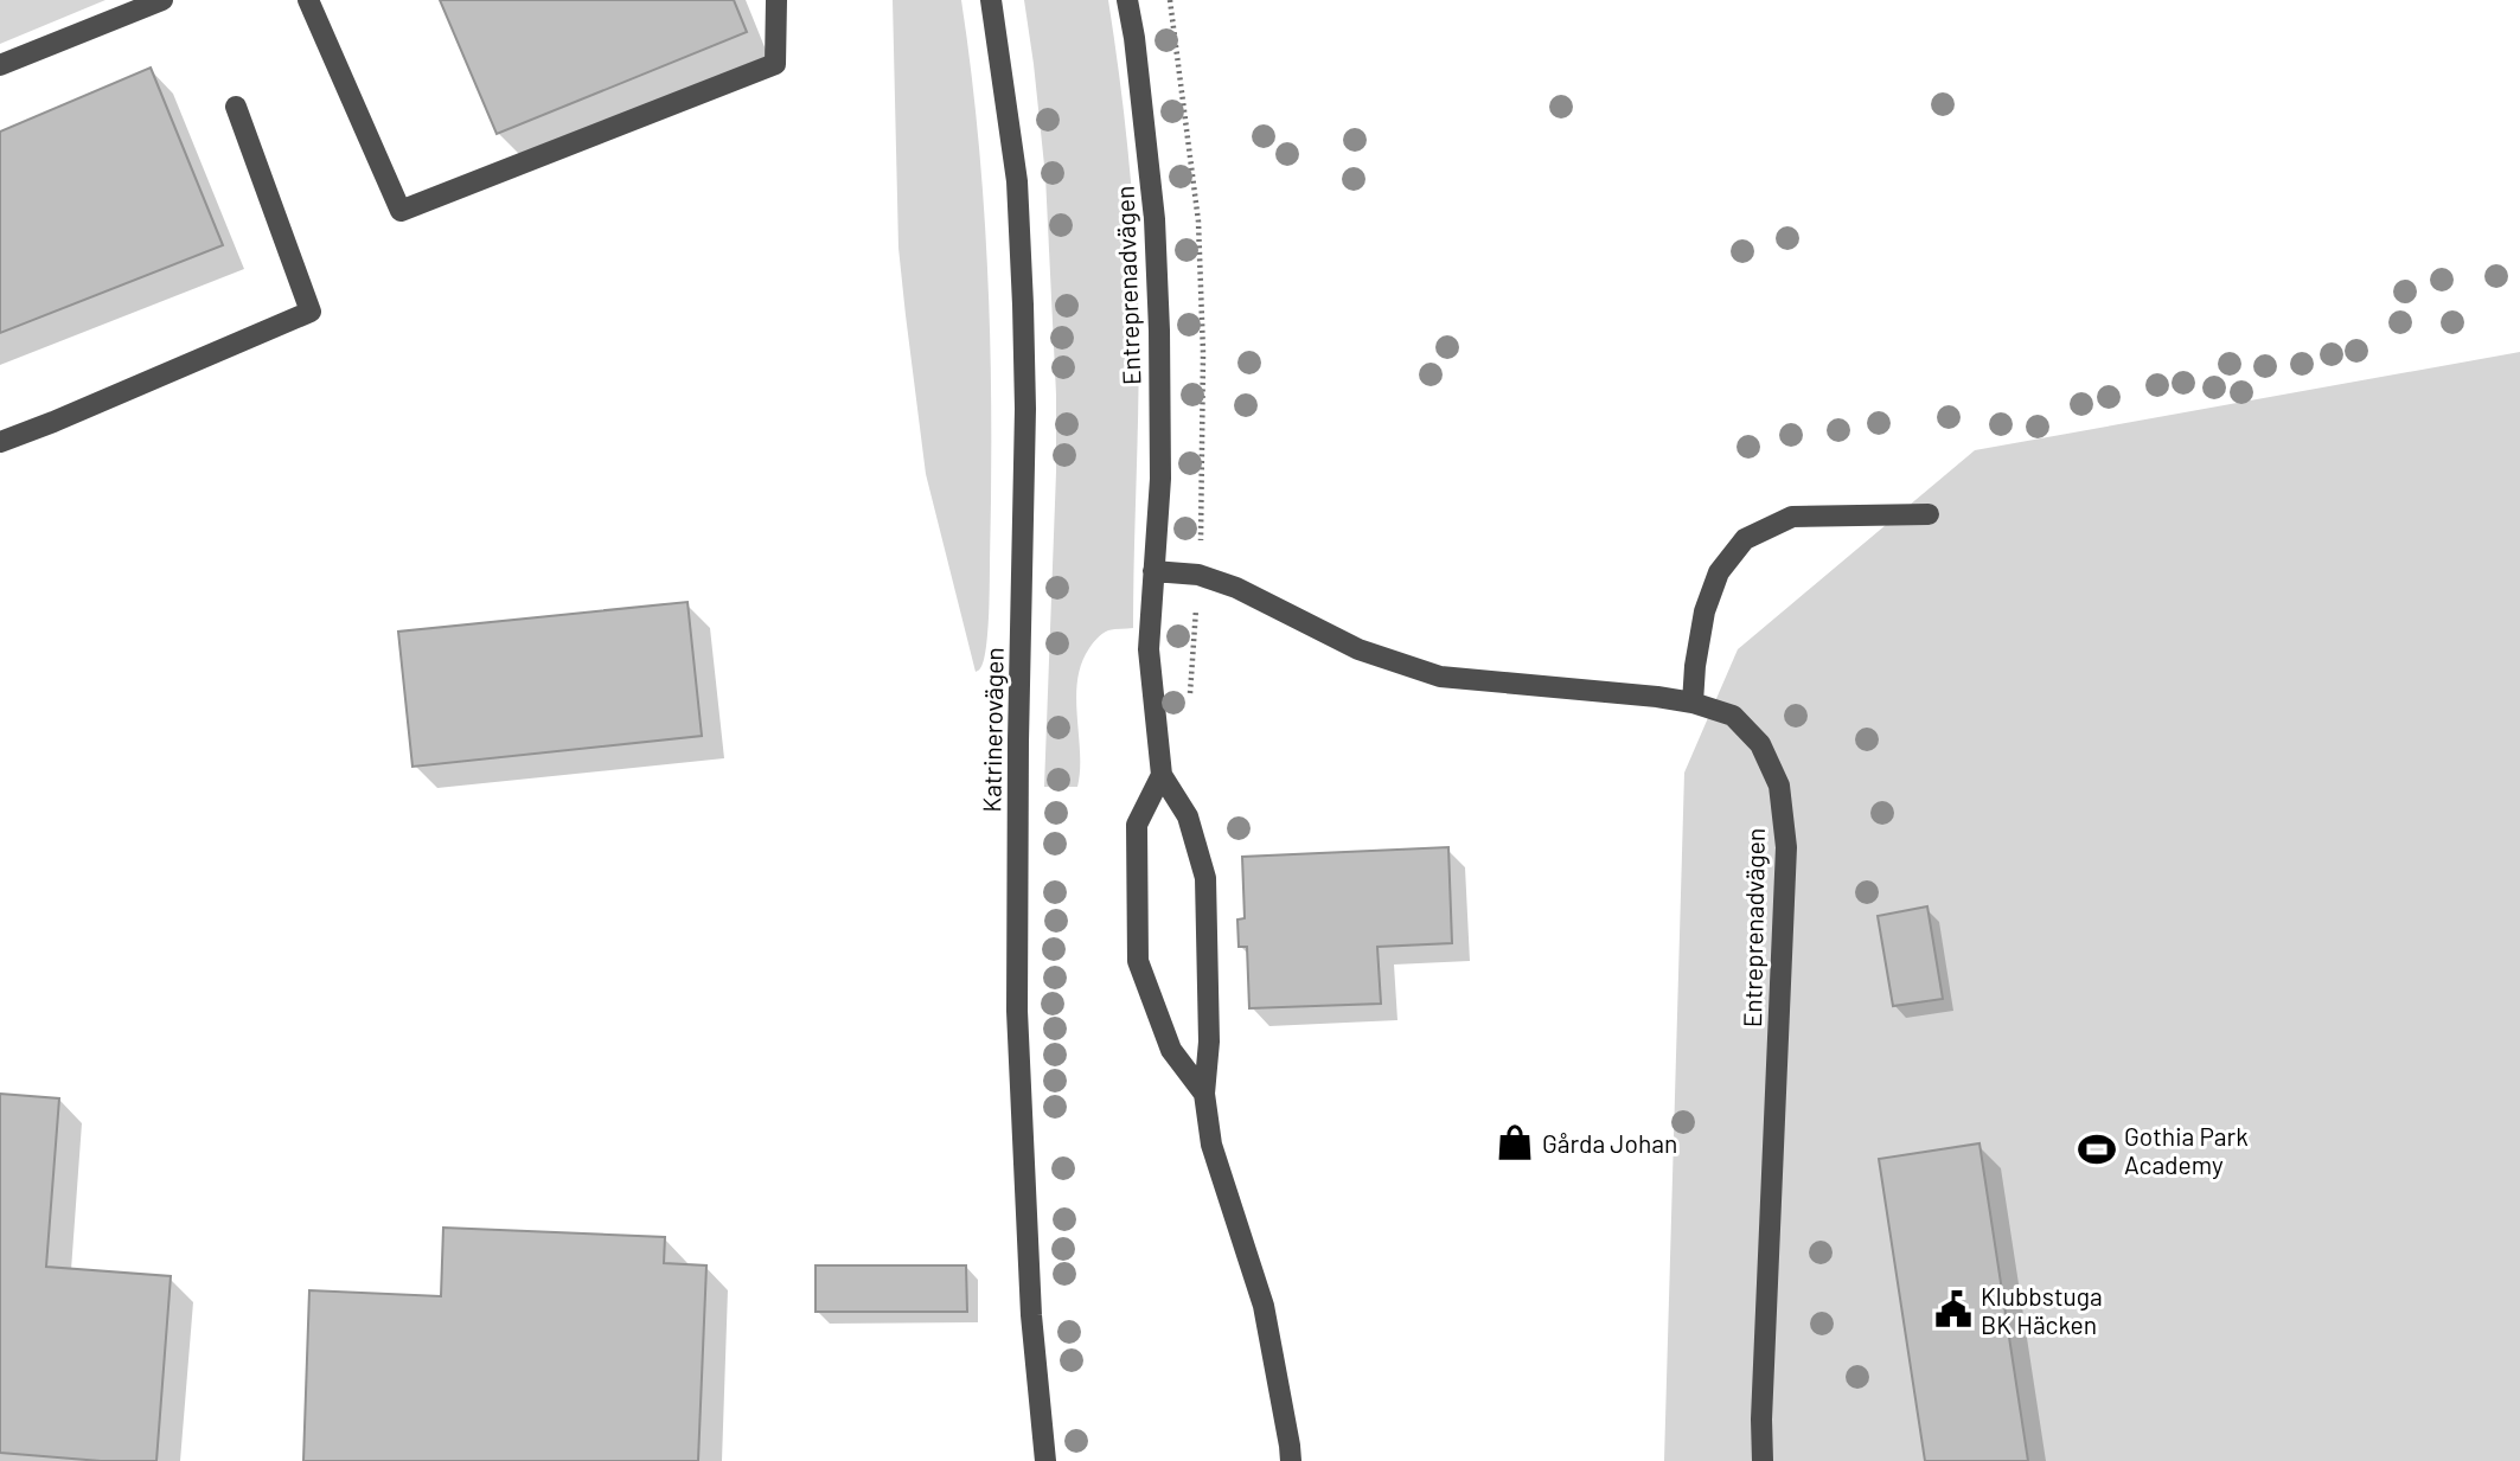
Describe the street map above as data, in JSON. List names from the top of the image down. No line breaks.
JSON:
{"streets":{"street":["Entreprenadvägen","Katrinerovägen"]},"places":{"shop":["Gårda Johan"],"sports":["Gothia Park Academy"],"public building":["Klubbstuga BK Häcken"]}}
